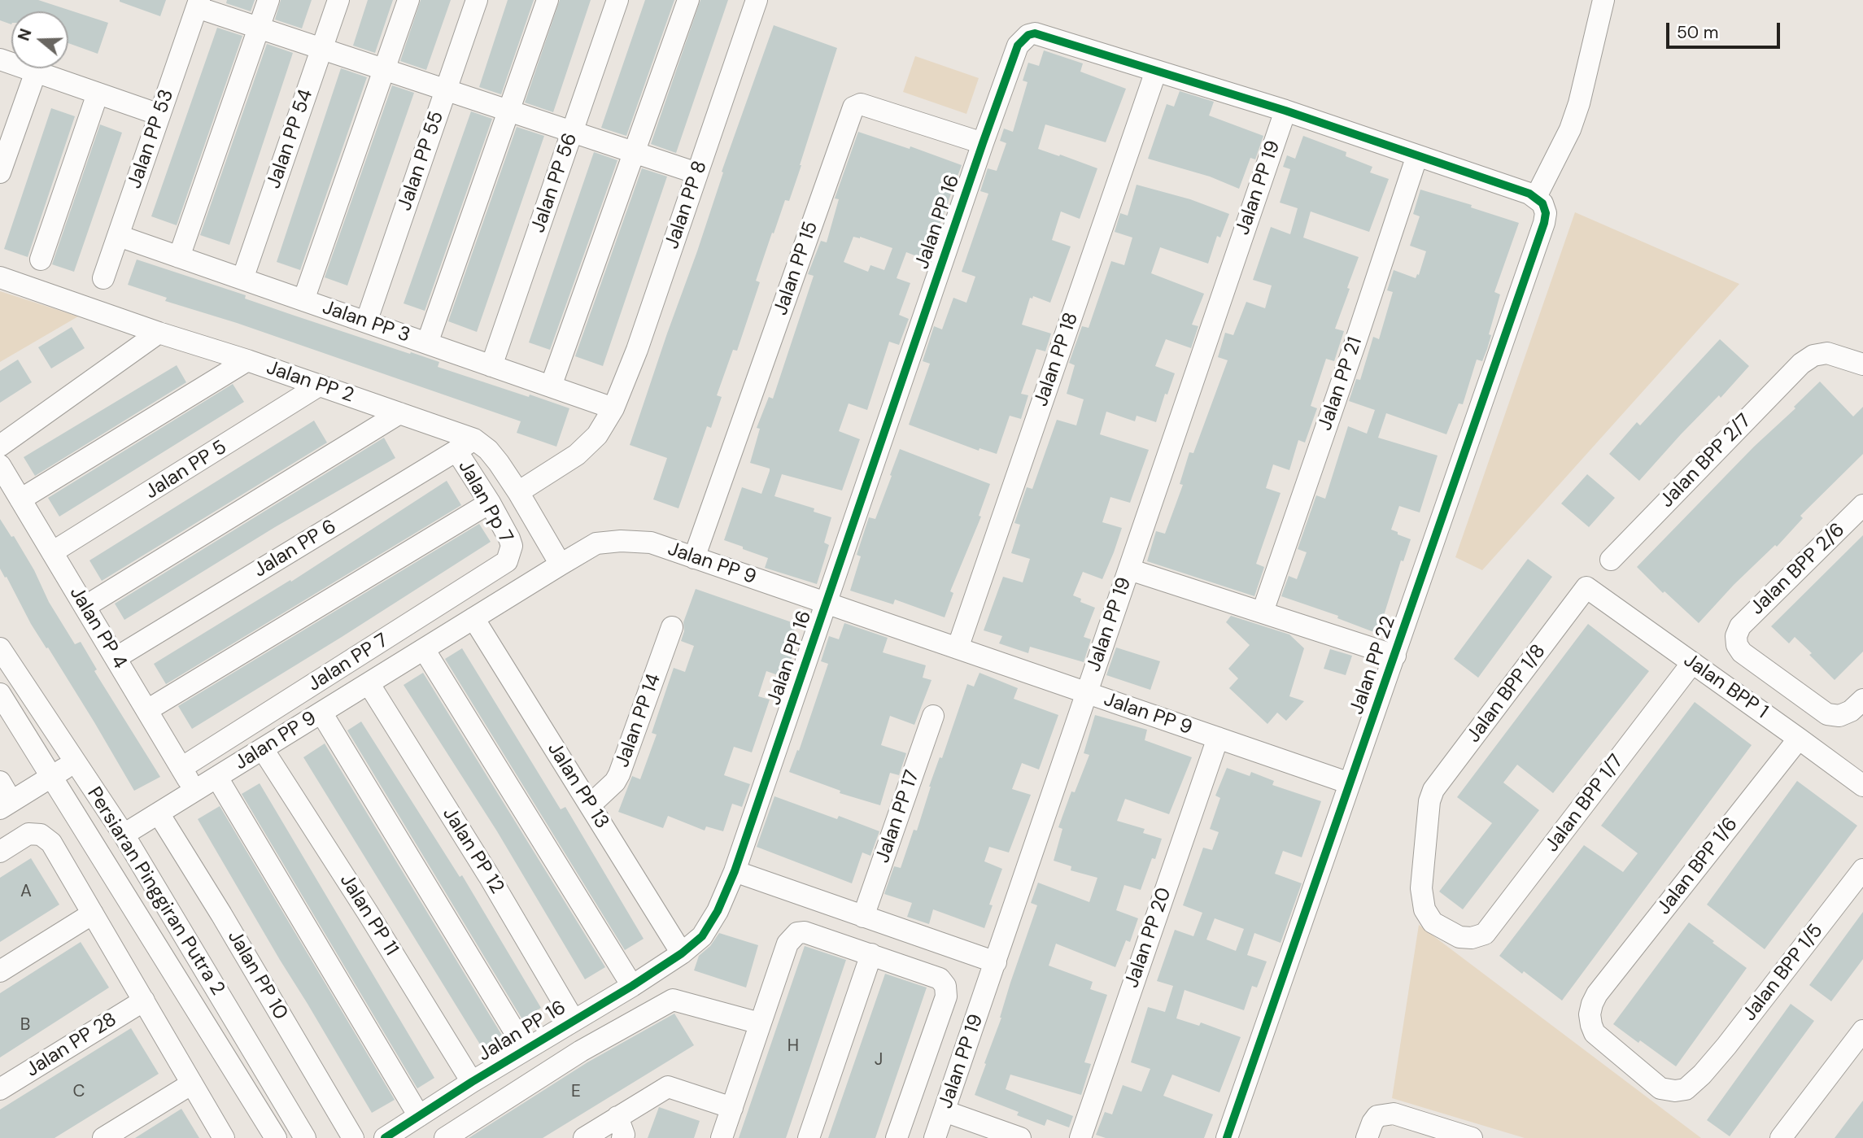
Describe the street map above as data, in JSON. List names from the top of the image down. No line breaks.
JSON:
{"streets":{"street":["Jalan PP 53","Jalan PP 54","Jalan PP 55","Jalan PP 56","Jalan PP 19","Jalan PP 8","Jalan PP 16","Jalan PP 15","Jalan PP 3","Jalan PP 18","Jalan PP 2","Jalan PP 21","Jalan BPP 2/7","Jalan PP 5","Jalan Pp 7","Jalan PP 6","Jalan PP 9","Jalan BPP 2/6","Jalan PP 4","Jalan PP 7","Jalan PP 22","Jalan BPP 1","Jalan BPP 1/8","Jalan PP 14","Jalan PP 13","Jalan BPP 1/7","Jalan PP 17","Jalan PP 12","Jalan BPP 1/6","Persiaran Pinggiran Putra 2","Jalan PP 11","Jalan PP 20","Jalan BPP 1/5","Jalan PP 10","Jalan PP 28"]},"crossings":[["Jalan PP 53","Jalan PP 3"],["Jalan PP 54","Jalan PP 3"],["Jalan PP 55","Jalan PP 3"],["Jalan PP 56","Jalan PP 3"],["Jalan PP 19","Jalan PP 9"],["Jalan PP 8","Jalan PP 3"],["Jalan PP 8","Jalan PP 2"],["Jalan PP 16","Jalan PP 15"],["Jalan PP 16","Jalan PP 18"],["Jalan PP 16","Jalan PP 9"],["Jalan PP 16","Jalan PP 13"],["Jalan PP 16","Jalan PP 12"],["Jalan PP 16","Jalan PP 11"],["Jalan PP 15","Jalan PP 9"],["Jalan PP 18","Jalan PP 9"],["Jalan PP 2","Jalan PP 5"],["Jalan PP 2","Jalan PP 6"],["Jalan PP 2","Jalan PP 9"],["Jalan PP 5","Jalan PP 4"],["Jalan Pp 7","Jalan PP 6"],["Jalan Pp 7","Jalan PP 7"],["Jalan PP 6","Jalan PP 4"],["Jalan PP 9","Jalan PP 4"],["Jalan PP 9","Jalan PP 22"],["Jalan PP 9","Jalan PP 13"],["Jalan PP 9","Jalan PP 12"],["Jalan PP 9","Persiaran Pinggiran Putra 2"],["Jalan PP 9","Jalan PP 11"],["Jalan PP 9","Jalan PP 20"],["Jalan PP 9","Jalan PP 10"],["Jalan PP 4","Jalan PP 7"],["Jalan BPP 1","Jalan BPP 1/8"],["Jalan BPP 1","Jalan BPP 1/7"],["Jalan BPP 1","Jalan BPP 1/6"],["Jalan BPP 1/8","Jalan BPP 1/7"],["Jalan PP 14","Jalan PP 13"],["Jalan BPP 1/6","Jalan BPP 1/5"]],"house_numbers":["A","B","H","J","C","E"],"scale_bar":"50 m","north":"left"}
